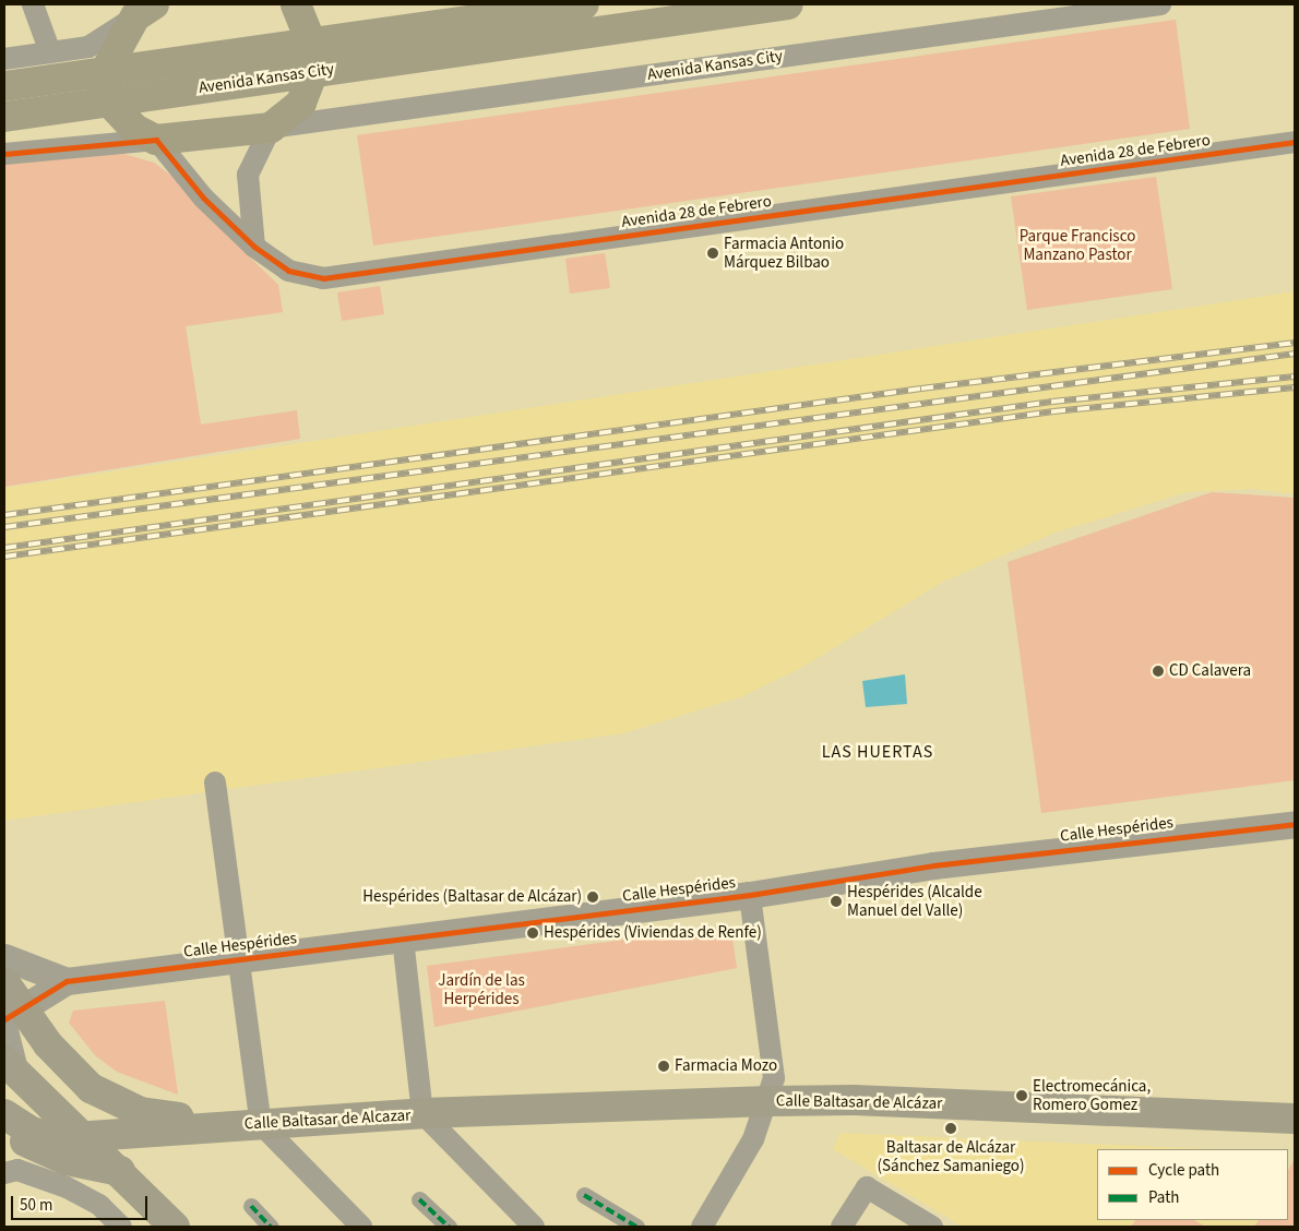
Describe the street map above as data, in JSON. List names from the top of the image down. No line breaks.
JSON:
{"streets":{"main road":["Avenida Kansas City","Calle Baltasar de Alcázar","Calle Baltasar de Alcazar"],"street":["Avenida 28 de Febrero","Calle Hespérides"]},"crossings":[["Calle Baltasar de Alcázar","Calle Baltasar de Alcazar"]],"districts":["LAS HUERTAS"],"parks":["Parque Francisco Manzano Pastor","Jardín de las Herpérides"],"places":["Farmacia Antonio Márquez Bilbao","CD Calavera","Hespérides (Baltasar de Alcázar)","Hespérides (Alcalde Manuel del Valle)","Hespérides (Viviendas de Renfe)","Farmacia Mozo","Electromecánica, Romero Gomez","Baltasar de Alcázar (Sánchez Samaniego)"],"legend":["Cycle path","Path"],"scale_bar":"50 m"}
